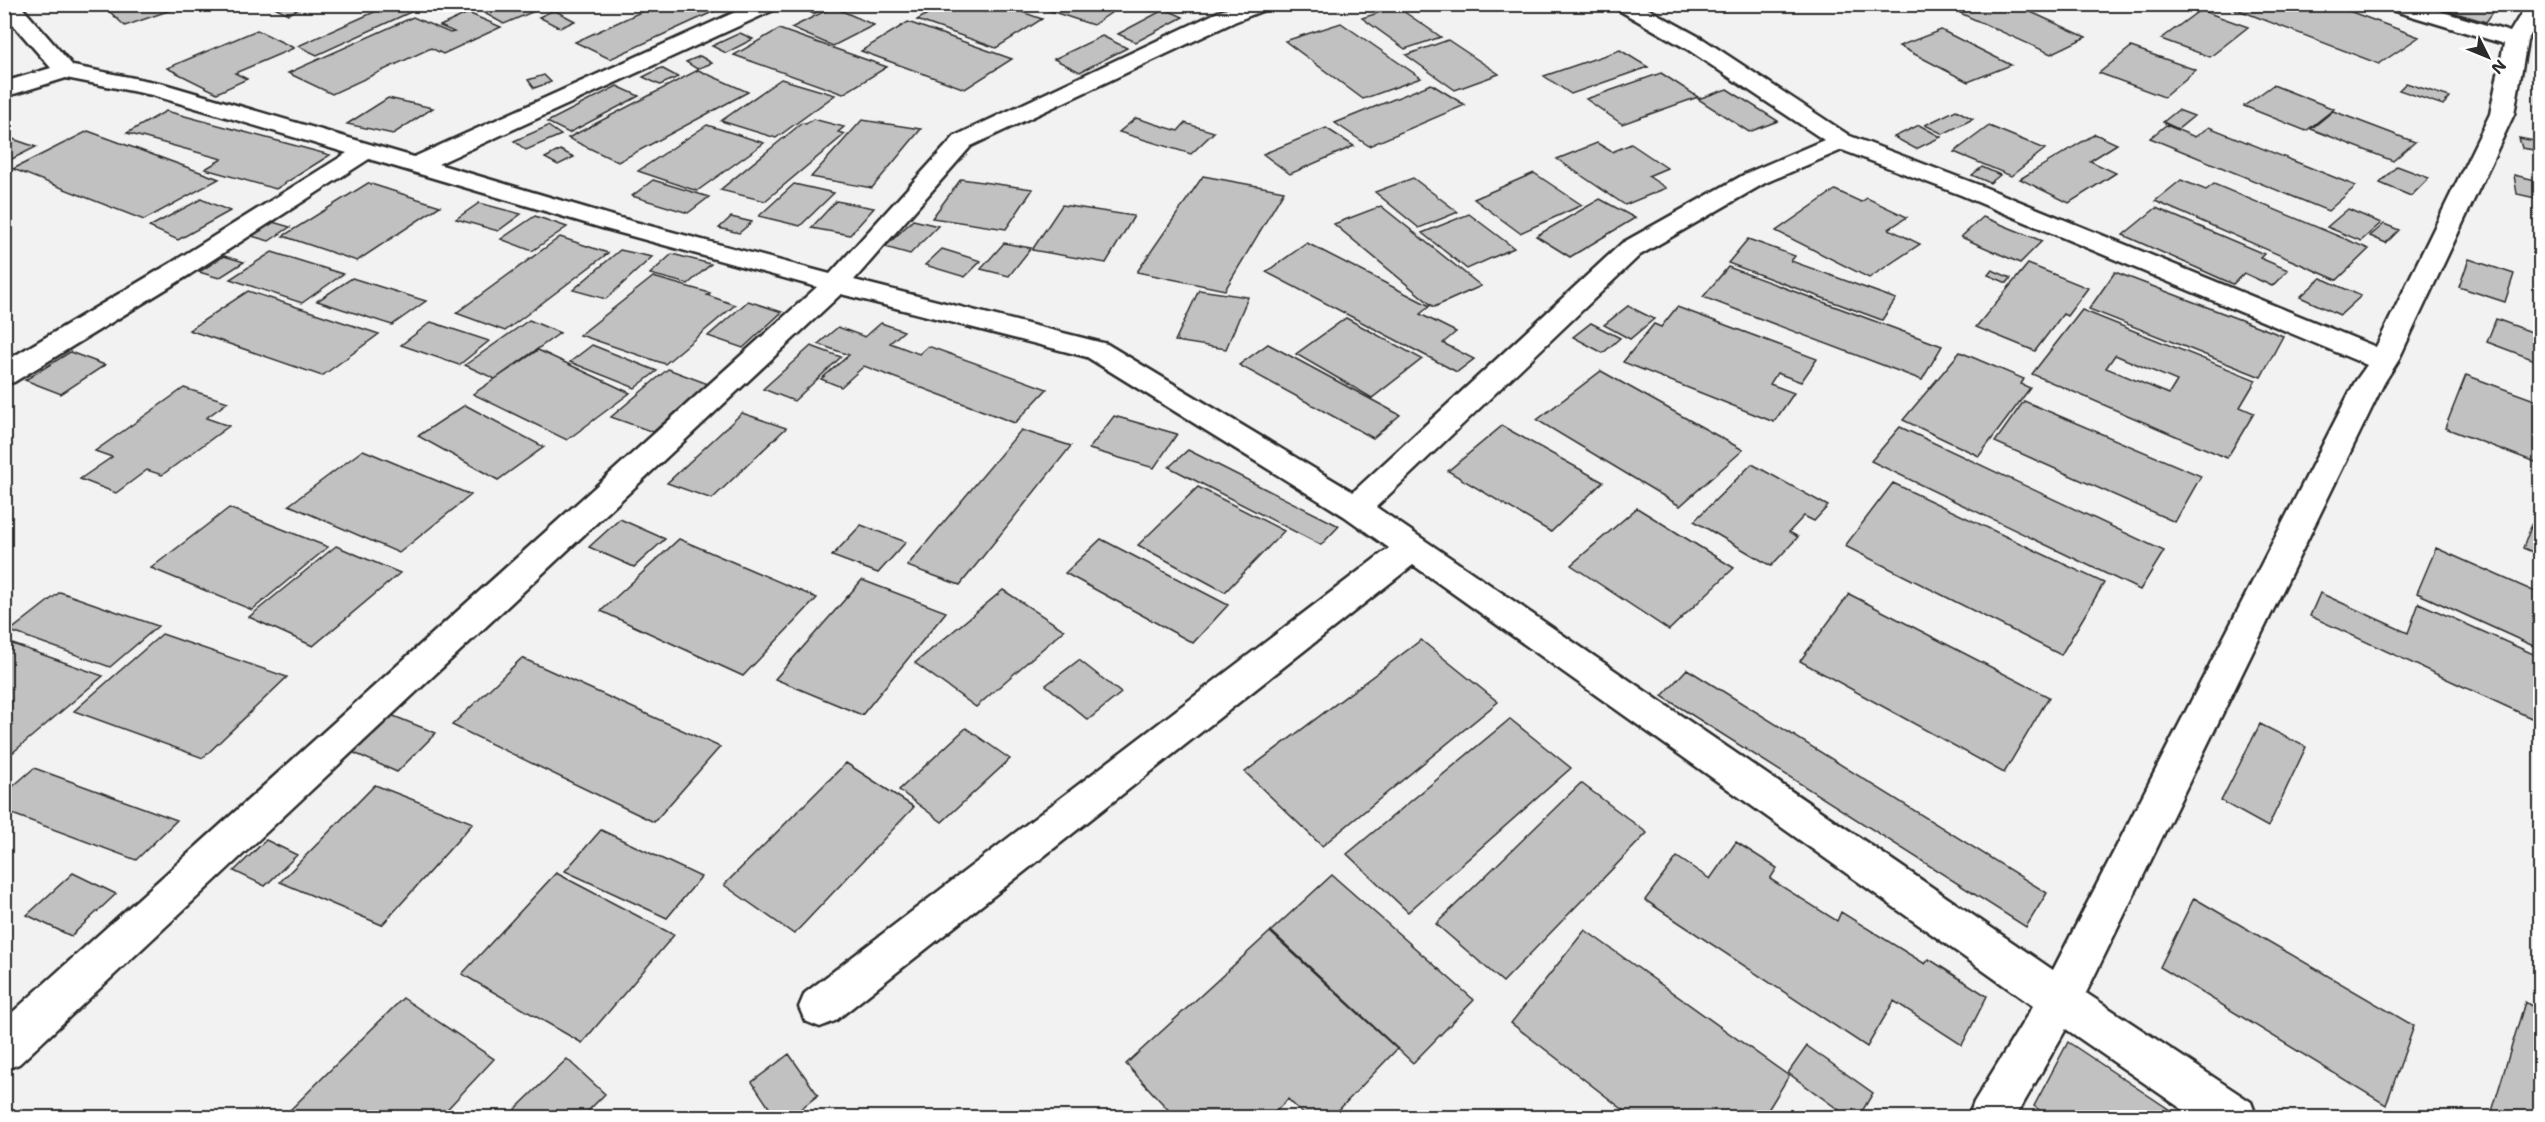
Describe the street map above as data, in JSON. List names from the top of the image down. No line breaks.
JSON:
{"north":"bottom right"}
